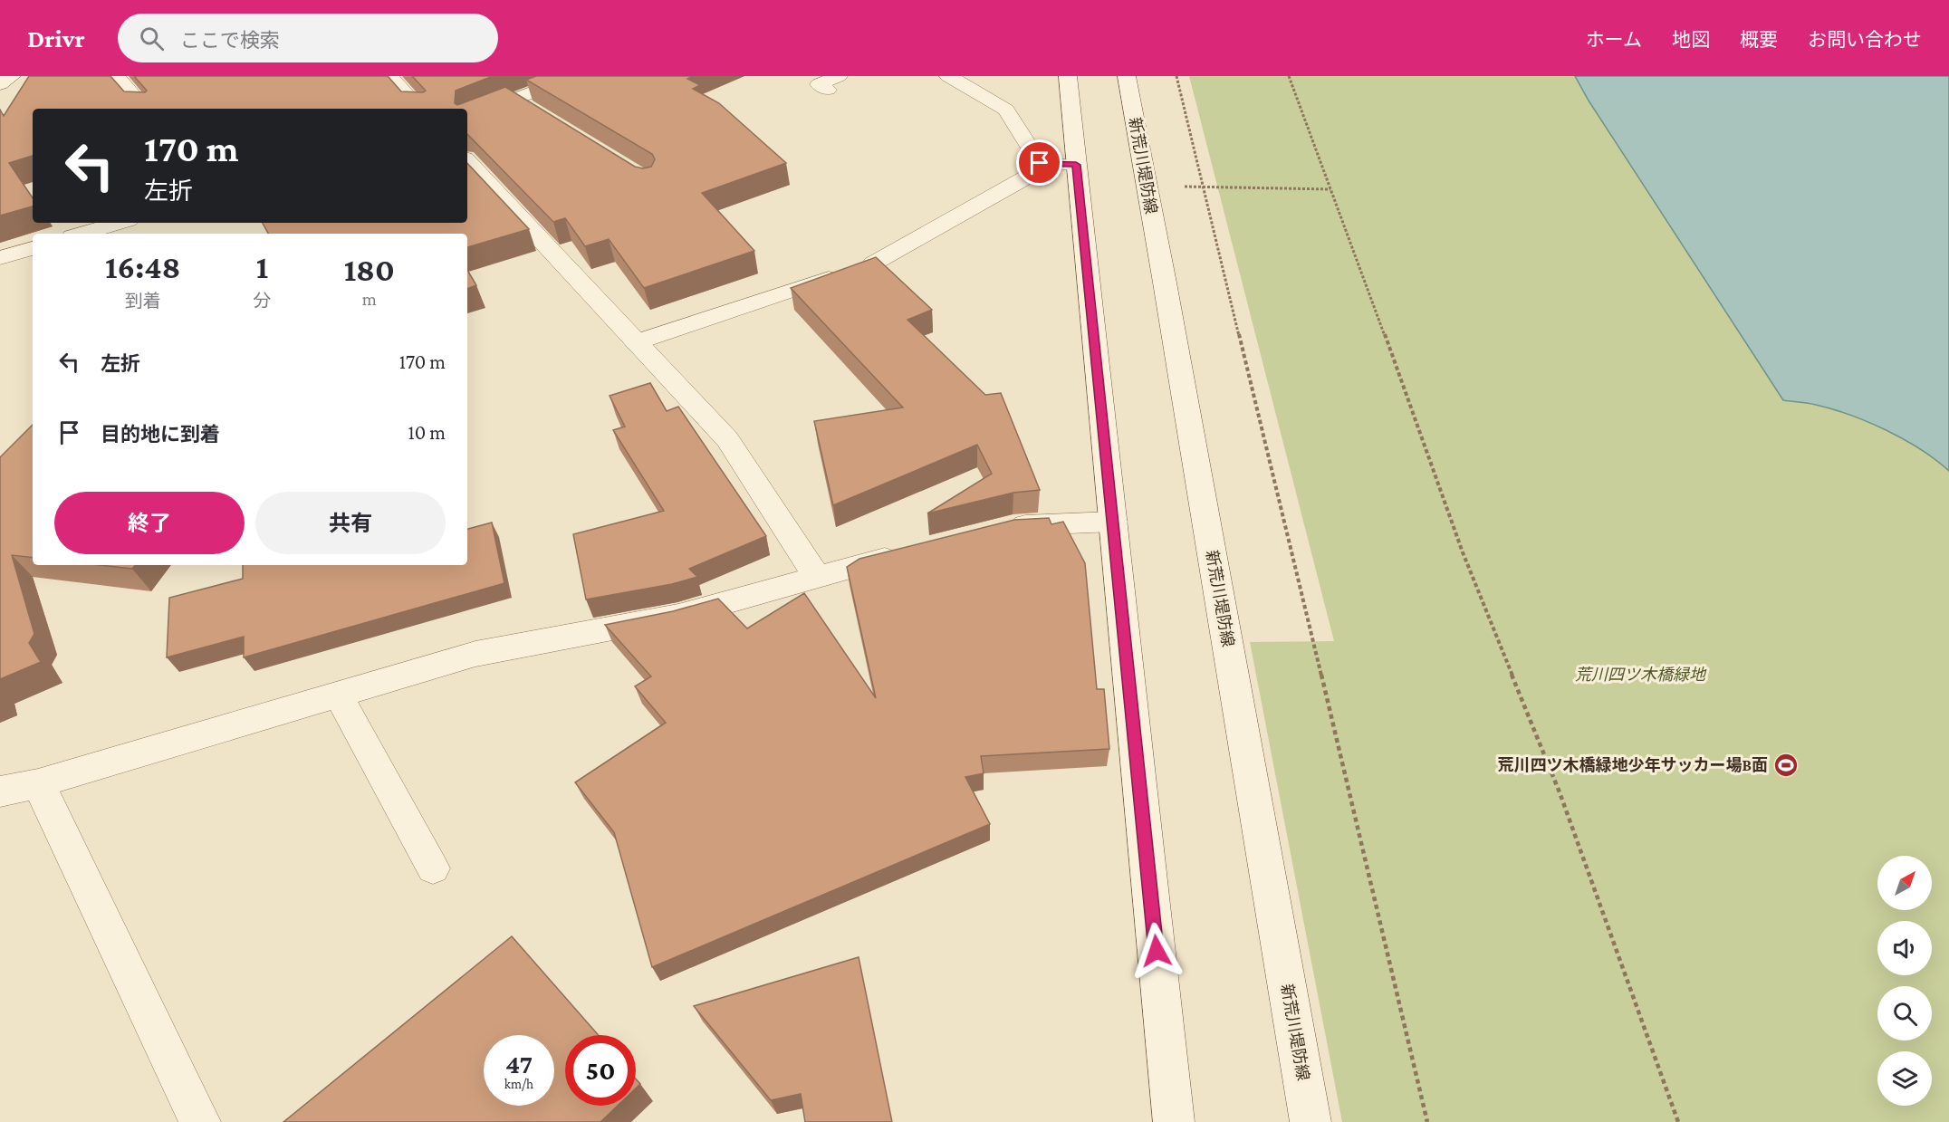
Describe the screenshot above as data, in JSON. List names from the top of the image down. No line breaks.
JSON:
{"streets":{"street":["新荒川堤防線"]},"parks":["荒川四ツ木橋緑地"],"places":{"sports":["荒川四ツ木橋緑地少年サッカー場B面"]},"north":"top right","page":{"header":"Drivr","search":"ここで検索","nav":["ホーム","地図","概要","お問い合わせ"],"turn":["170 m","左折"],"eta":["16:48","到着","1","分","180","m"],"list":[{"name":"左折","value":"170 m"},{"name":"目的地に到着","value":"10 m"}],"buttons":["終了","共有"],"speed":"47 km/h","limit":"50"}}
